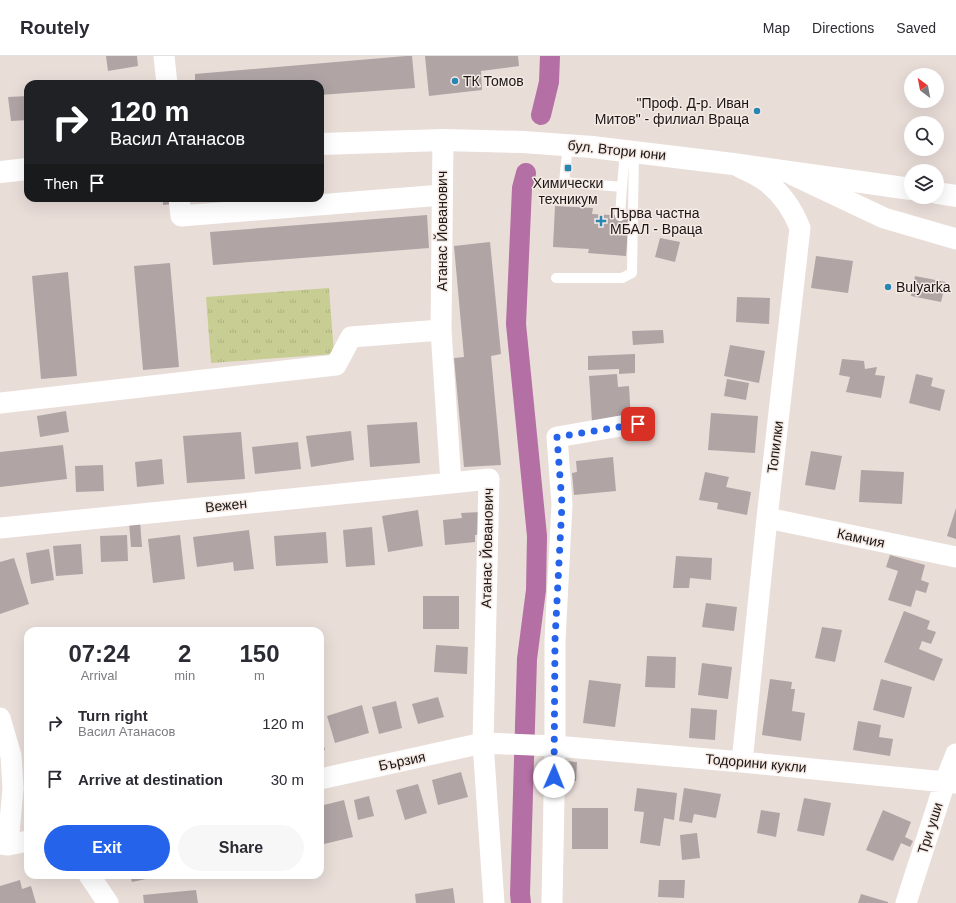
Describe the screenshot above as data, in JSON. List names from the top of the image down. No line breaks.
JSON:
{"streets":{"street":["бул. Втори юни","Атанас Йованович","Топилки","Вежен","Камчия","Бързия","Тодорини кукли","Три уши"]},"crossings":[["бул. Втори юни","Атанас Йованович"],["бул. Втори юни","Топилки"],["Атанас Йованович","Вежен"],["Атанас Йованович","Бързия"],["Топилки","Камчия"],["Топилки","Тодорини кукли"],["Бързия","Тодорини кукли"],["Тодорини кукли","Три уши"]],"places":{"other":["ТК Томов","\"Проф. Д-р. Иван Митов\" - филиал Враца","Bulyarka"],"transit":["Химически техникум"],"health":["Първа частна МБАЛ - Враца"]},"north":"top left","page":{"header":"Routely","nav":["Map","Directions","Saved"],"turn":["120 m","Васил Атанасов"],"then":"Then","eta":["07:24","Arrival","2","min","150","m"],"list":[{"name":"Turn right","note":"Васил Атанасов","value":"120 m"},{"name":"Arrive at destination","value":"30 m"}],"buttons":["Exit","Share"]}}
